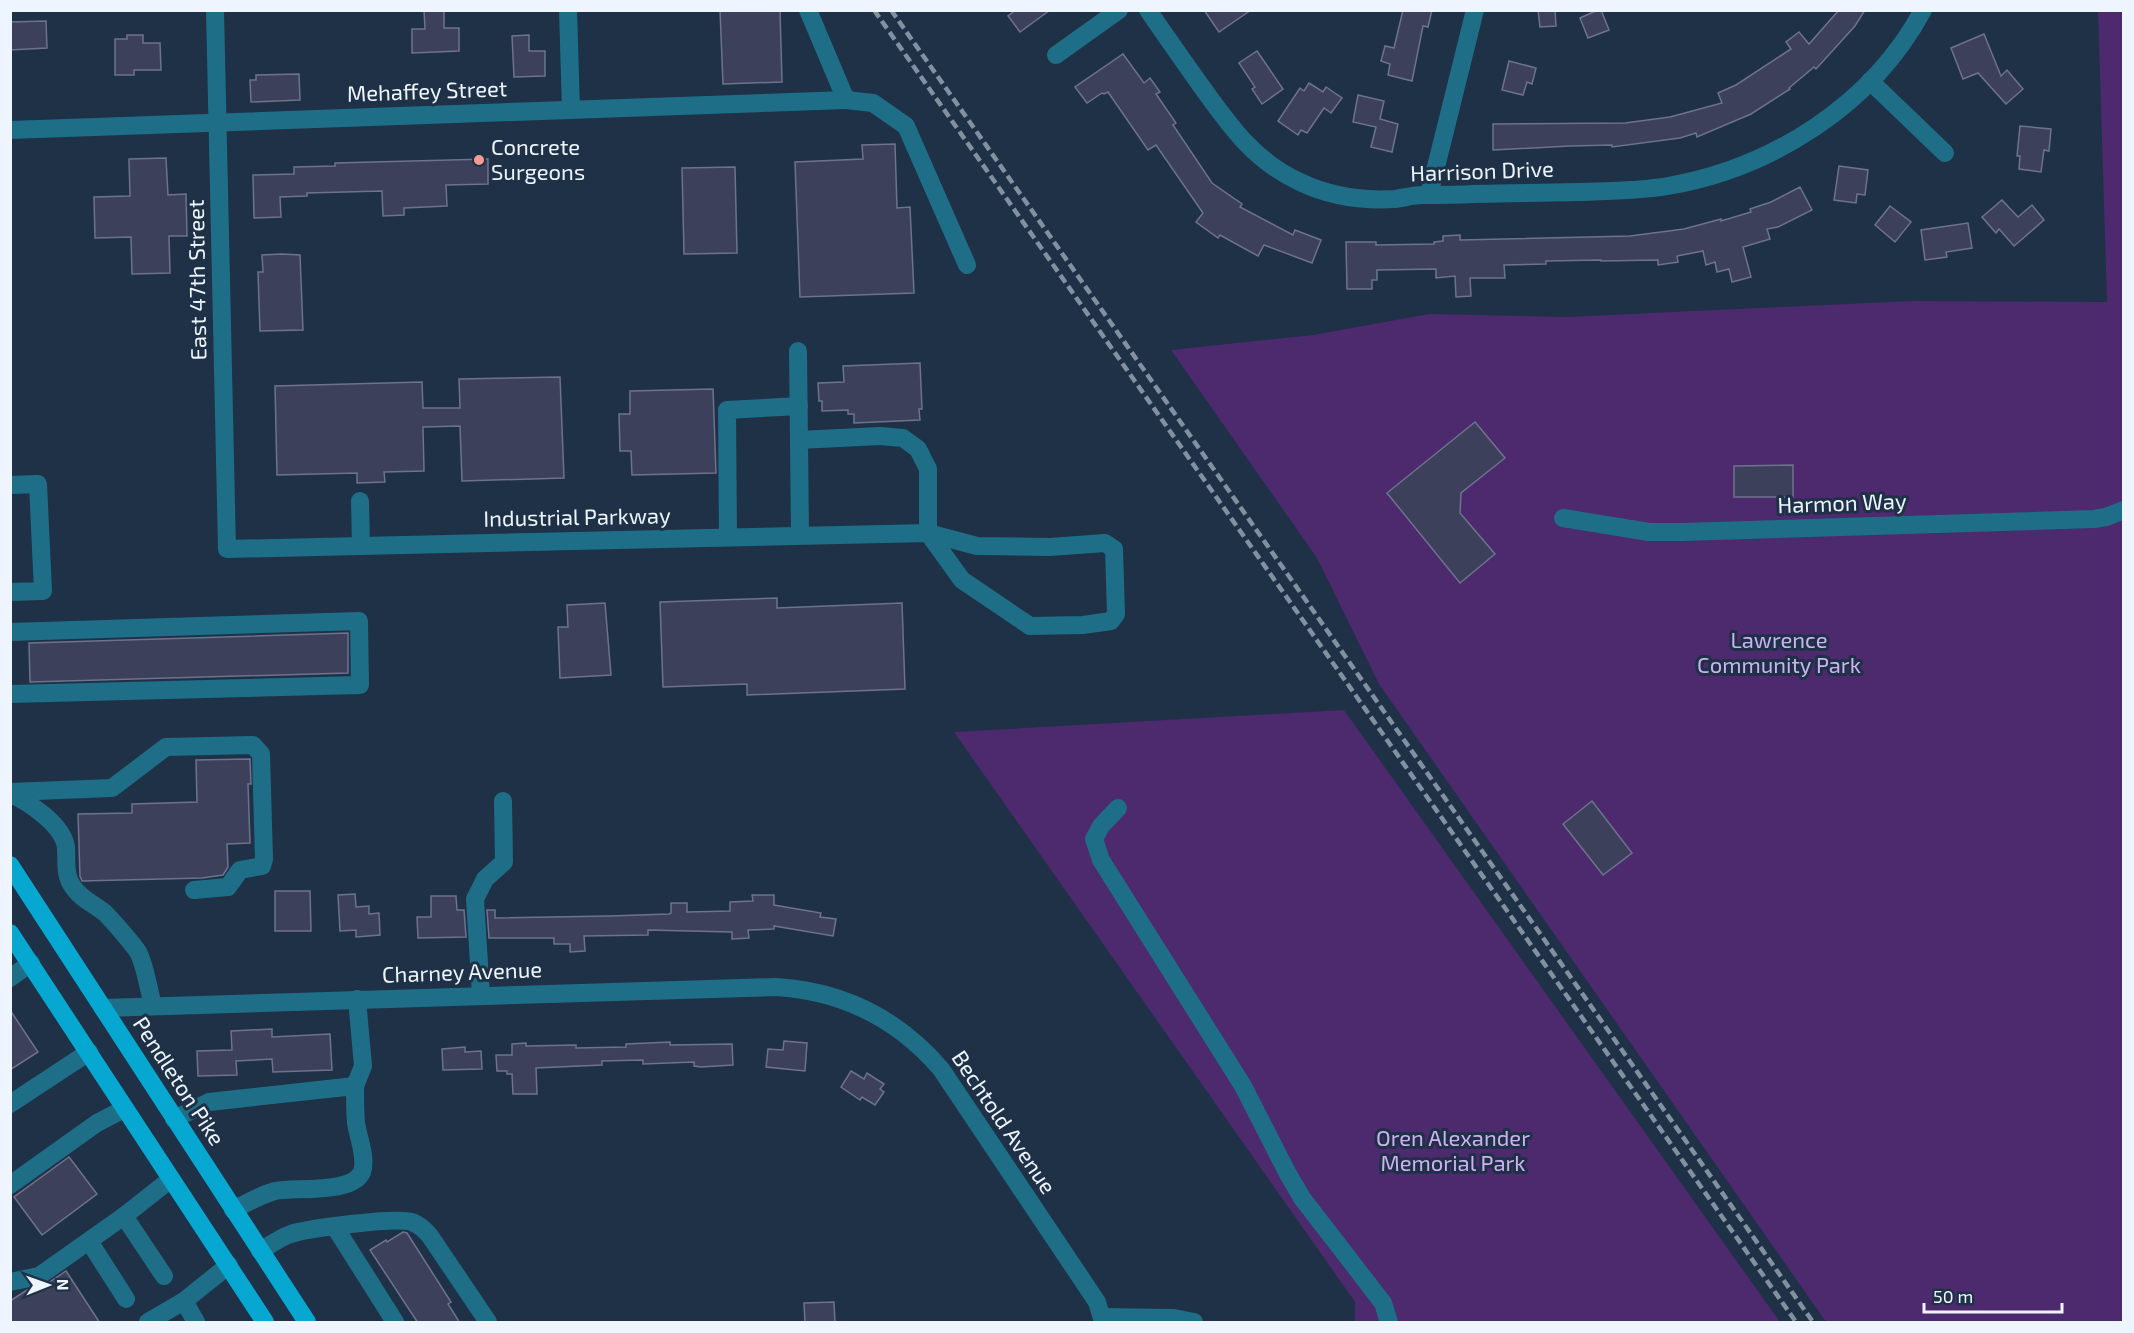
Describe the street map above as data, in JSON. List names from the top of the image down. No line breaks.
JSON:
{"streets":{"main road":["Pendleton Pike"],"street":["Mehaffey Street","Harrison Drive","East 47th Street","Harmon Way","Industrial Parkway","Charney Avenue","Bechtold Avenue"]},"crossings":[["Mehaffey Street","East 47th Street"],["East 47th Street","Industrial Parkway"],["Charney Avenue","Pendleton Pike"],["Charney Avenue","Bechtold Avenue"]],"parks":["Lawrence Community Park","Oren Alexander Memorial Park"],"places":["Concrete Surgeons"],"scale_bar":"50 m","north":"right"}
